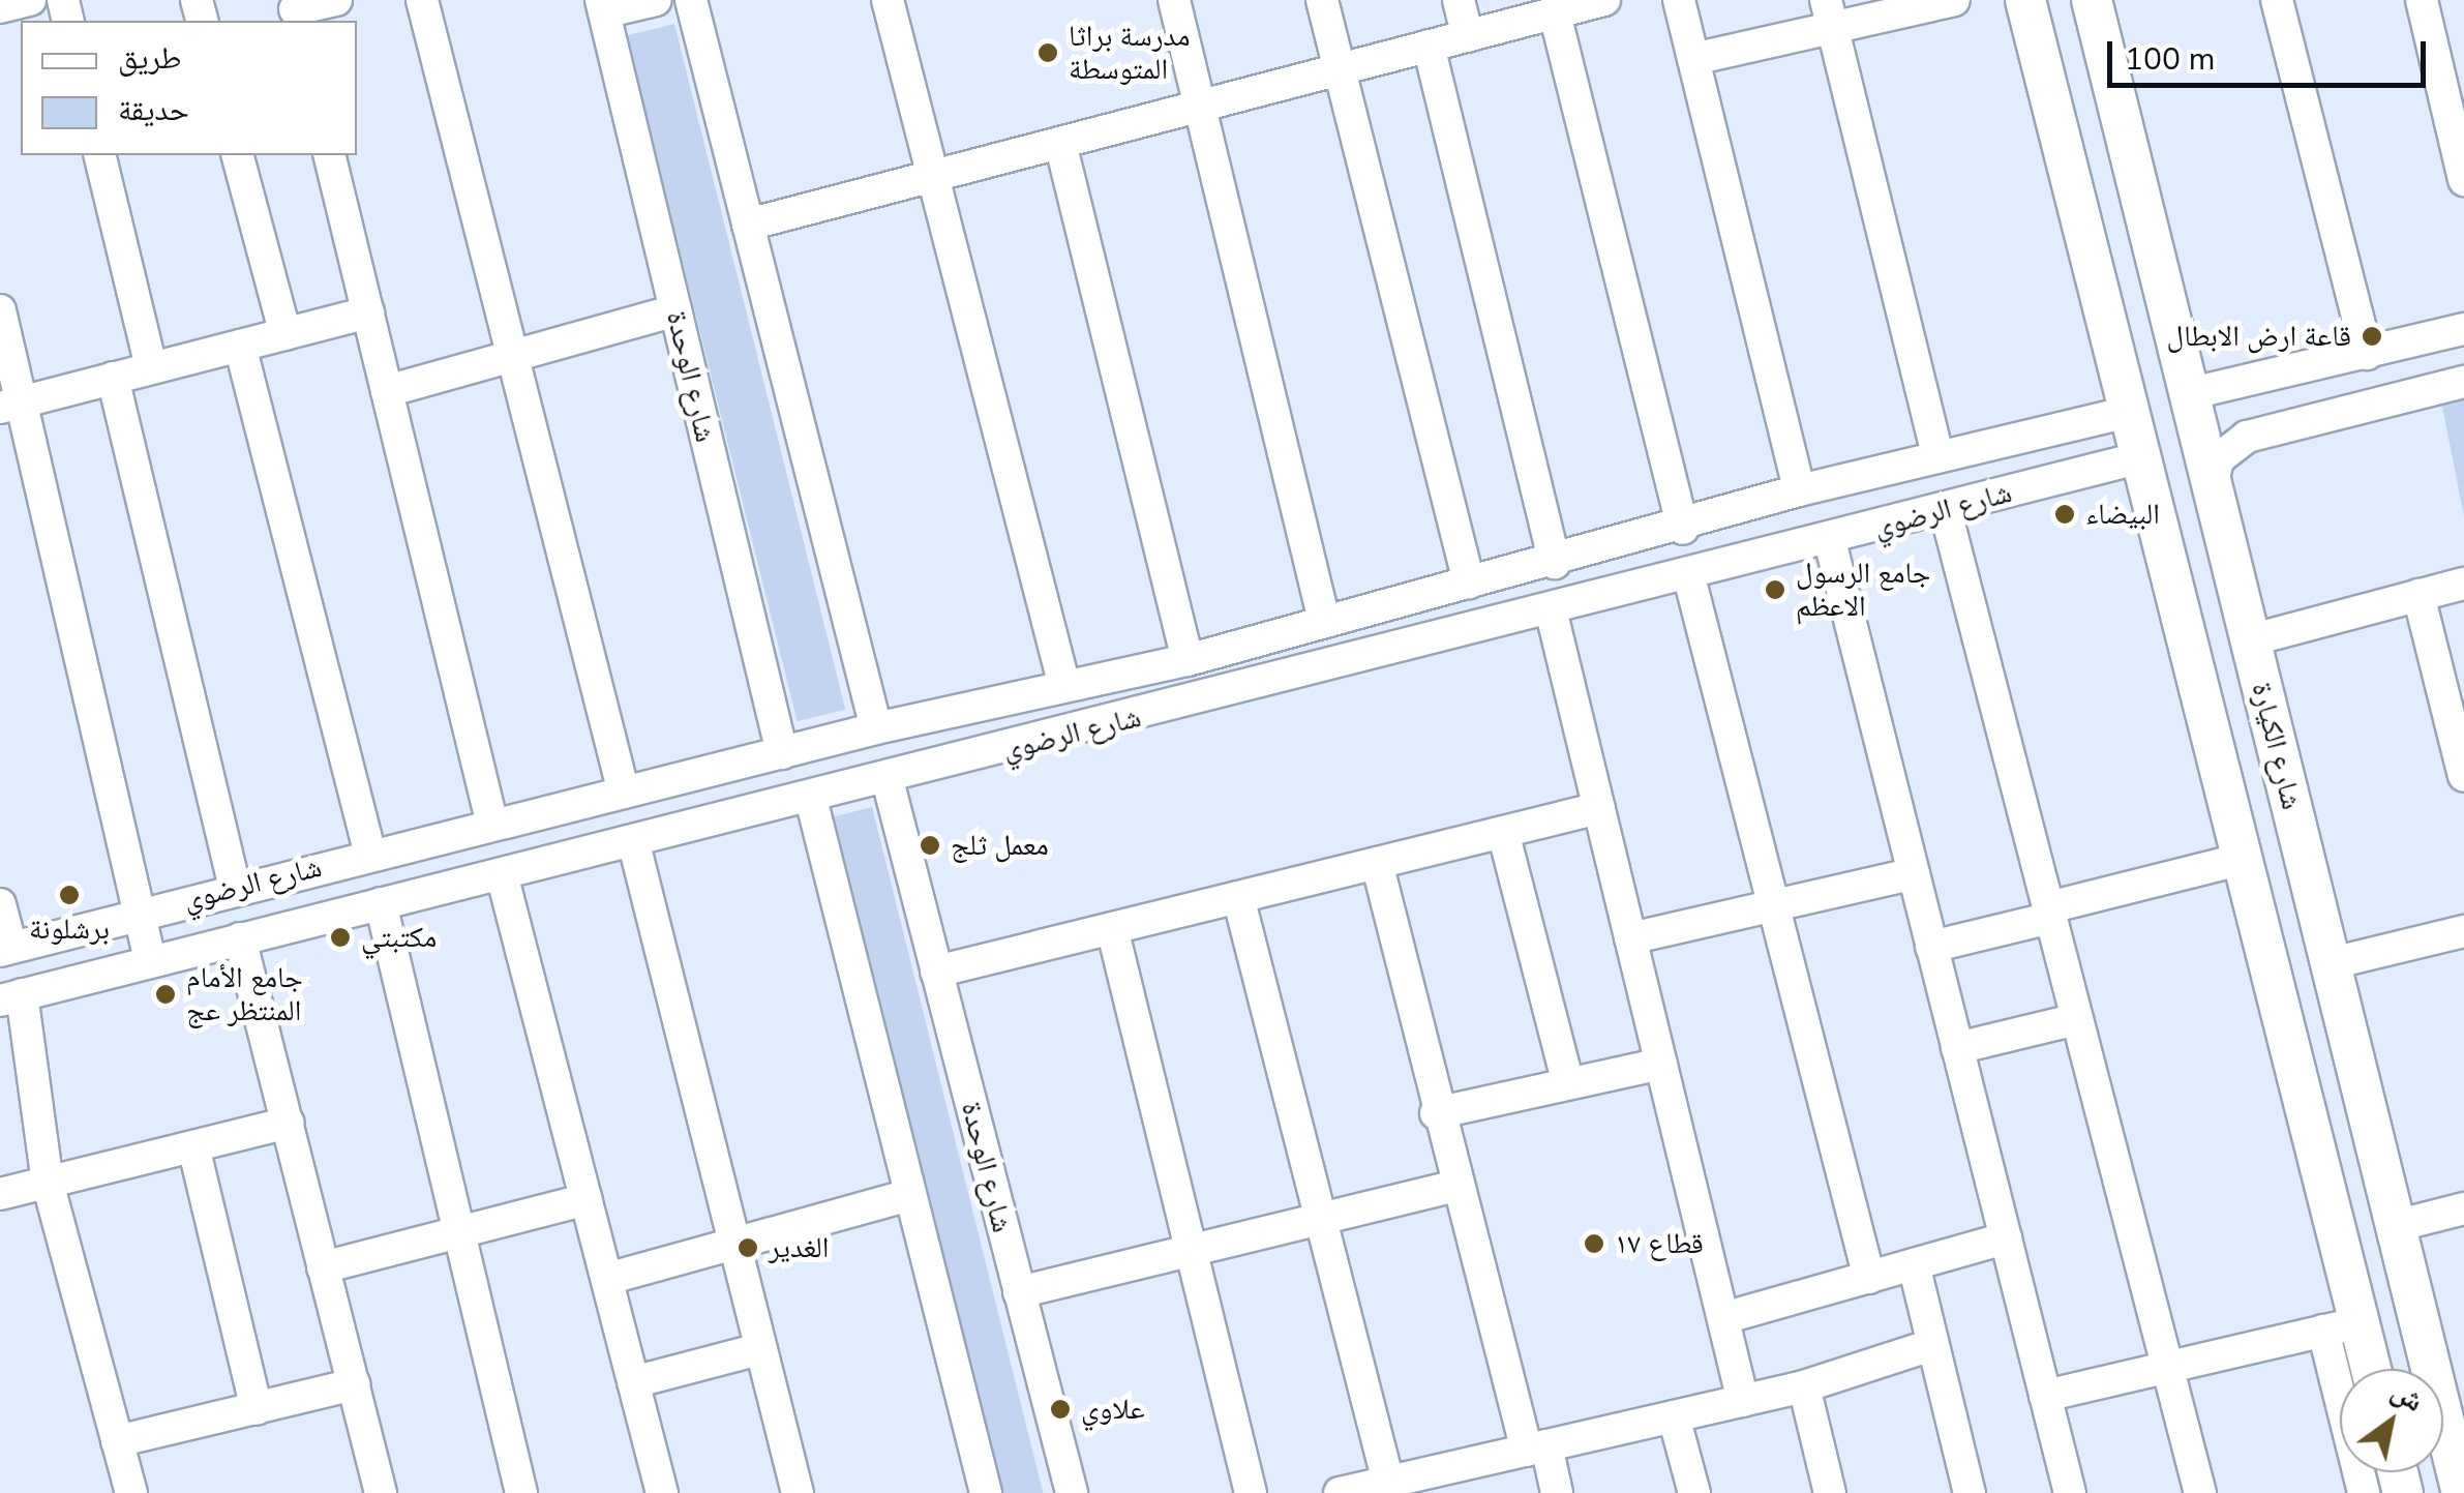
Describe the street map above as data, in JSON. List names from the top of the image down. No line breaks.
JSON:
{"streets":{"main road":["شارع الكيارة"],"street":["شارع الوحدة","شارع الرضوي"]},"crossings":[["شارع الوحدة","شارع الرضوي"]],"places":["مدرسة براثا المتوسطة","قاعة ارض الابطال","البيضاء","جامع الرسول الاعظم","معمل ثلج","برشلونة","مكتبتي","جامع الأمام المنتظر عج","قطاع ١٧","الغدير","علاوي"],"legend":["طريق","حديقة"],"scale_bar":"100 m","north":"top right"}
